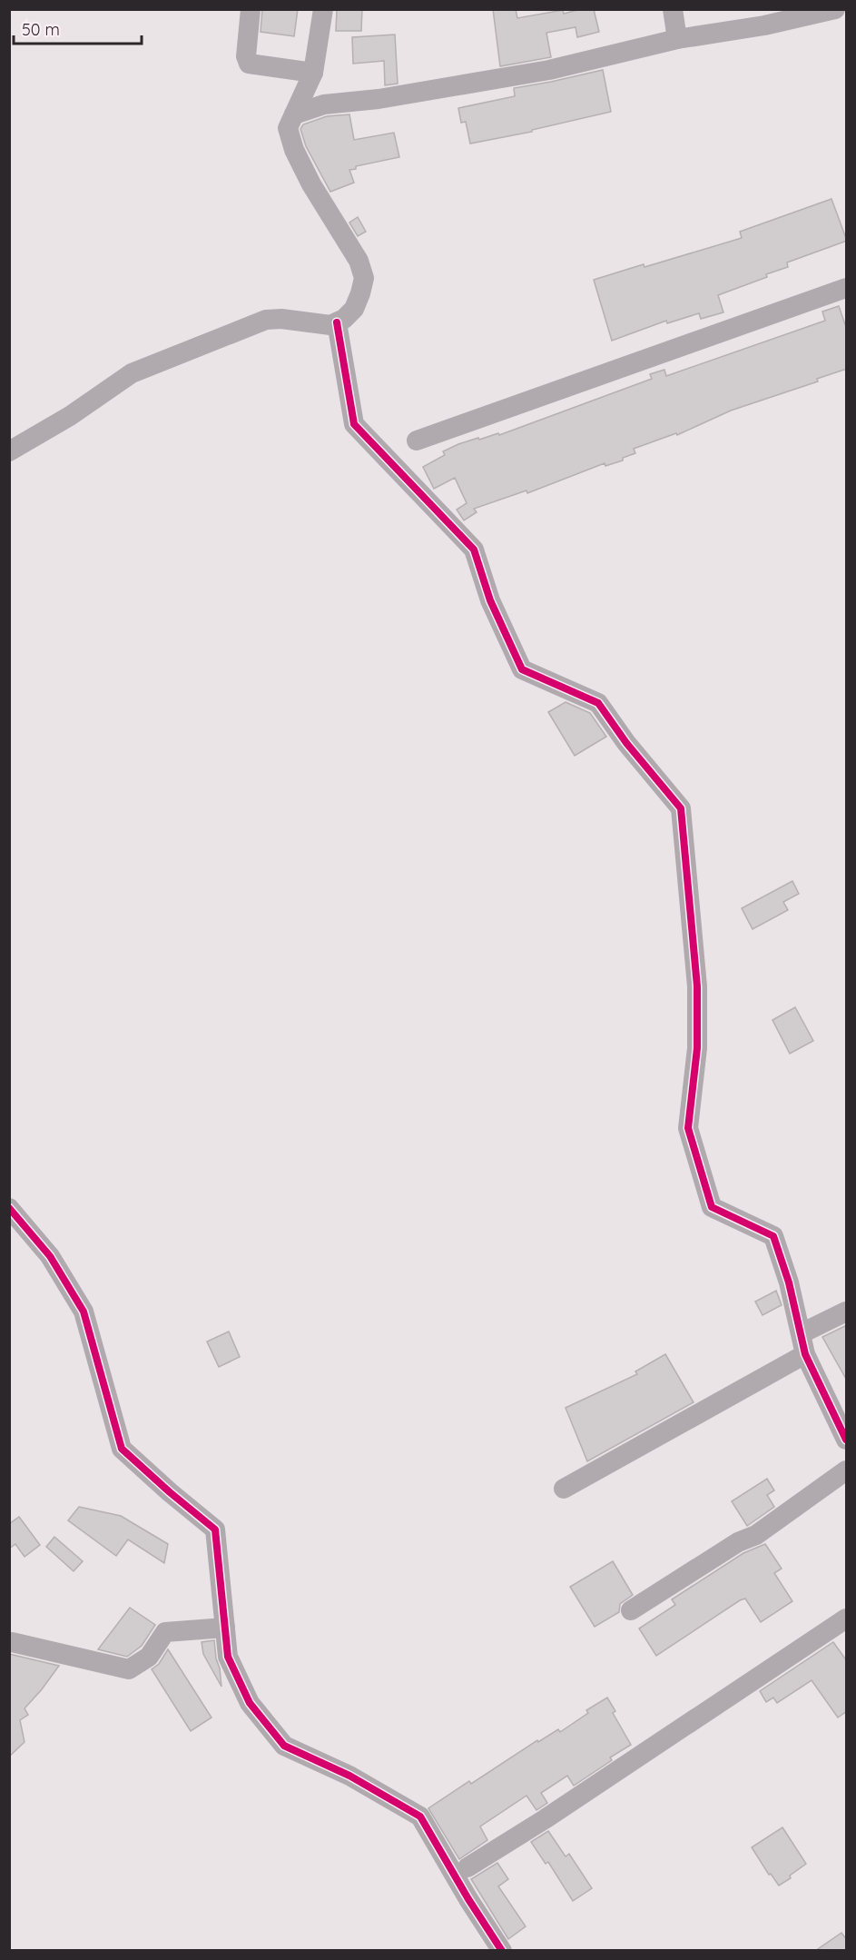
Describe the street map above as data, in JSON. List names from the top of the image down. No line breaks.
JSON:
{"scale_bar":"50 m"}
